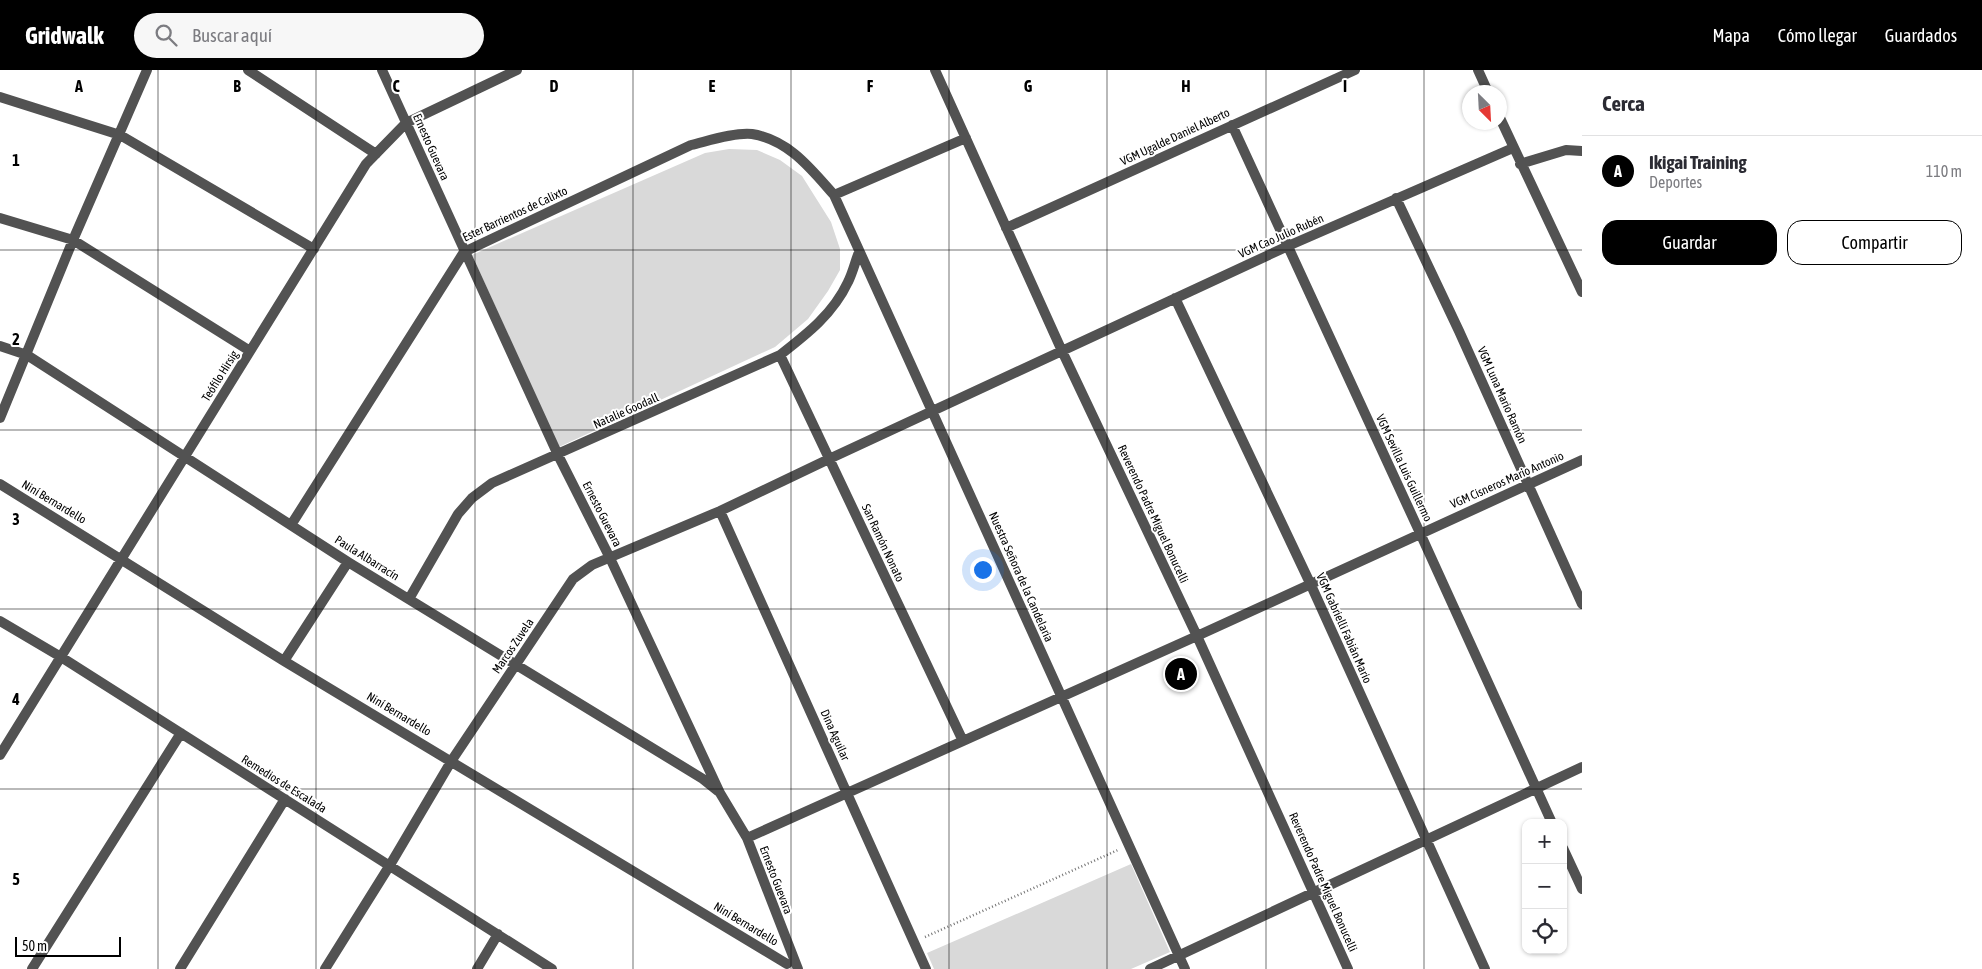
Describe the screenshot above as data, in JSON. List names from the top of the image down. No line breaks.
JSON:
{"streets":{"street":["VGM Ugalde Daniel Alberto","Ernesto Guevara","Ester Barrientos de Calixto","VGM Cao Julio Rubén","Teófilo Hirsig","VGM Luna Mario Ramón","Natalie Goodall","VGM Sevilla Luis Guillermo","VGM Cisneros Mario Antonio","Niní Bernardello","Reverendo Padre Miguel Bonucelli","San Ramón Nonato","Paula Albarracín","Nuestra Señora de la Candelaria","VGM Gabrielli Fabián Mario","Marcos Zuvela","Dina Aguilar","Remedios de Escalada"]},"crossings":[["VGM Ugalde Daniel Alberto","VGM Sevilla Luis Guillermo"],["VGM Ugalde Daniel Alberto","Reverendo Padre Miguel Bonucelli"],["Ernesto Guevara","Ester Barrientos de Calixto"],["Ernesto Guevara","Teófilo Hirsig"],["Ernesto Guevara","Natalie Goodall"],["Ernesto Guevara","VGM Cisneros Mario Antonio"],["Ernesto Guevara","Niní Bernardello"],["Ernesto Guevara","Paula Albarracín"],["Ernesto Guevara","Marcos Zuvela"],["Ester Barrientos de Calixto","Paula Albarracín"],["Ester Barrientos de Calixto","Nuestra Señora de la Candelaria"],["VGM Cao Julio Rubén","VGM Luna Mario Ramón"],["VGM Cao Julio Rubén","VGM Sevilla Luis Guillermo"],["VGM Cao Julio Rubén","Reverendo Padre Miguel Bonucelli"],["VGM Cao Julio Rubén","Nuestra Señora de la Candelaria"],["VGM Cao Julio Rubén","VGM Gabrielli Fabián Mario"],["VGM Cao Julio Rubén","Marcos Zuvela"],["Teófilo Hirsig","Niní Bernardello"],["Teófilo Hirsig","Paula Albarracín"],["Teófilo Hirsig","Remedios de Escalada"],["VGM Luna Mario Ramón","VGM Cisneros Mario Antonio"],["Natalie Goodall","San Ramón Nonato"],["Natalie Goodall","Paula Albarracín"],["Natalie Goodall","Nuestra Señora de la Candelaria"],["VGM Sevilla Luis Guillermo","VGM Cisneros Mario Antonio"],["VGM Cisneros Mario Antonio","Reverendo Padre Miguel Bonucelli"],["VGM Cisneros Mario Antonio","San Ramón Nonato"],["VGM Cisneros Mario Antonio","Nuestra Señora de la Candelaria"],["VGM Cisneros Mario Antonio","VGM Gabrielli Fabián Mario"],["VGM Cisneros Mario Antonio","Dina Aguilar"],["Niní Bernardello","Marcos Zuvela"],["San Ramón Nonato","Marcos Zuvela"],["Paula Albarracín","Marcos Zuvela"],["Nuestra Señora de la Candelaria","Marcos Zuvela"],["Marcos Zuvela","Dina Aguilar"],["Marcos Zuvela","Remedios de Escalada"]],"scale_bar":"50 m","north":"bottom right","page":{"header":"Gridwalk","search":"Buscar aquí","nav":["Mapa","Cómo llegar","Guardados"],"heading":"Cerca","list":[{"mark":"A","name":"Ikigai Training","note":"Deportes","value":"110 m"}],"buttons":["Guardar","Compartir"],"pins":"A","map_buttons":["+","−"],"scale":"50 m"},"grid":{"columns":["A","B","C","D","E","F","G","H","I"],"rows":["1","2","3","4","5"]}}
